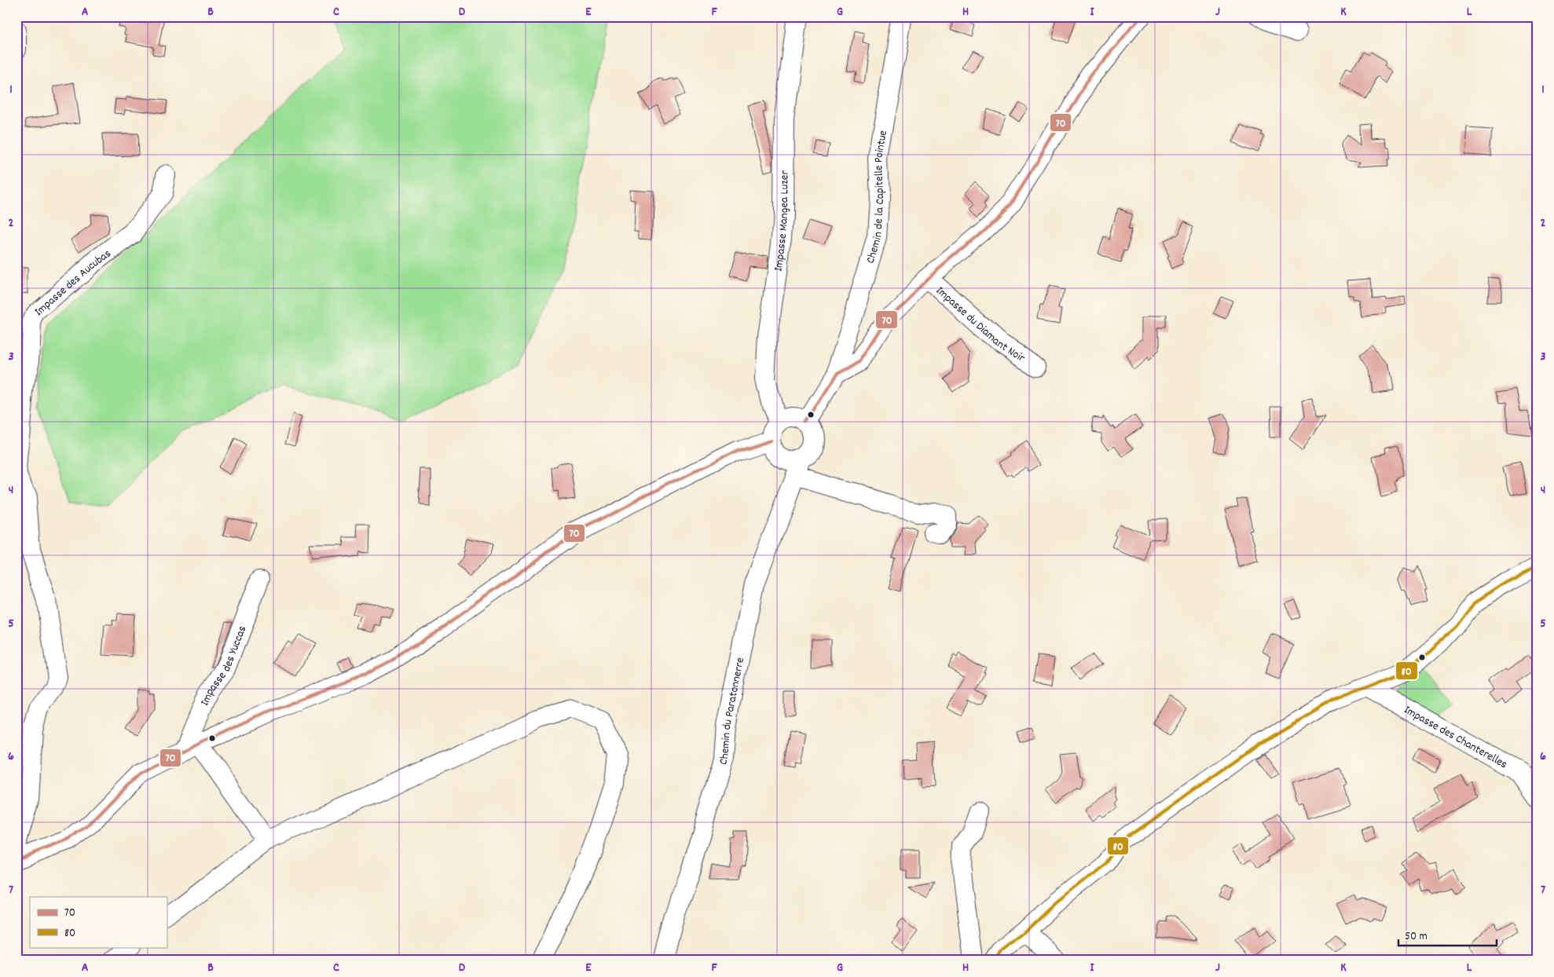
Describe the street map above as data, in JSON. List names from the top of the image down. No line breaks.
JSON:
{"streets":{"street":["Chemin de la Capitelle Pointue","Impasse Mangea Luzer","Impasse des Aucubas","Impasse du Diamant Noir","Impasse des Yuccas","Chemin du Paratonnerre","Impasse des Chanterelles"]},"crossings":[["Impasse Mangea Luzer","Chemin du Paratonnerre"]],"lines":["transit line 70","transit line 80"],"legend":["70","80"],"scale_bar":"50 m","grid":{"columns":["A","B","C","D","E","F","G","H","I","J","K","L"],"rows":["1","2","3","4","5","6","7"]}}
